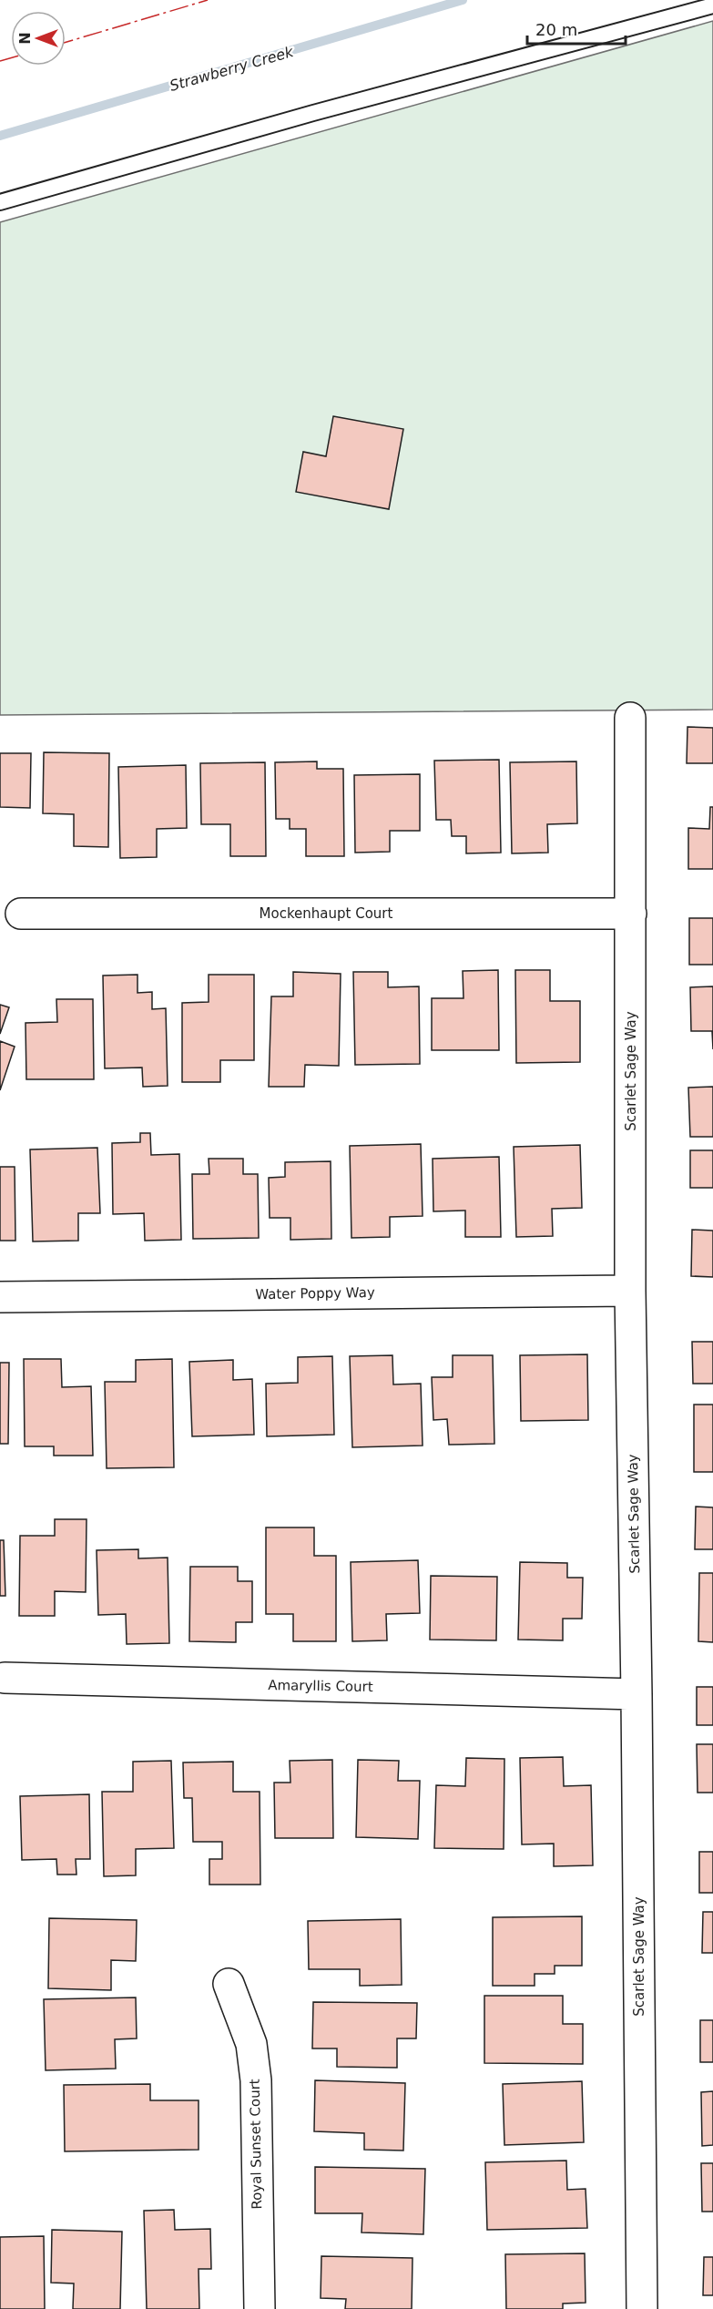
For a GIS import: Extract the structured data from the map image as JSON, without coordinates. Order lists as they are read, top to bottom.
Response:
{
  "streets": {
    "street": [
      "Mockenhaupt Court",
      "Scarlet Sage Way",
      "Water Poppy Way",
      "Amaryllis Court",
      "Royal Sunset Court"
    ]
  },
  "crossings": [
    ["Mockenhaupt Court", "Scarlet Sage Way"],
    ["Scarlet Sage Way", "Water Poppy Way"],
    ["Scarlet Sage Way", "Amaryllis Court"]
  ],
  "water": ["Strawberry Creek"],
  "scale_bar": "20 m",
  "north": "left"
}
